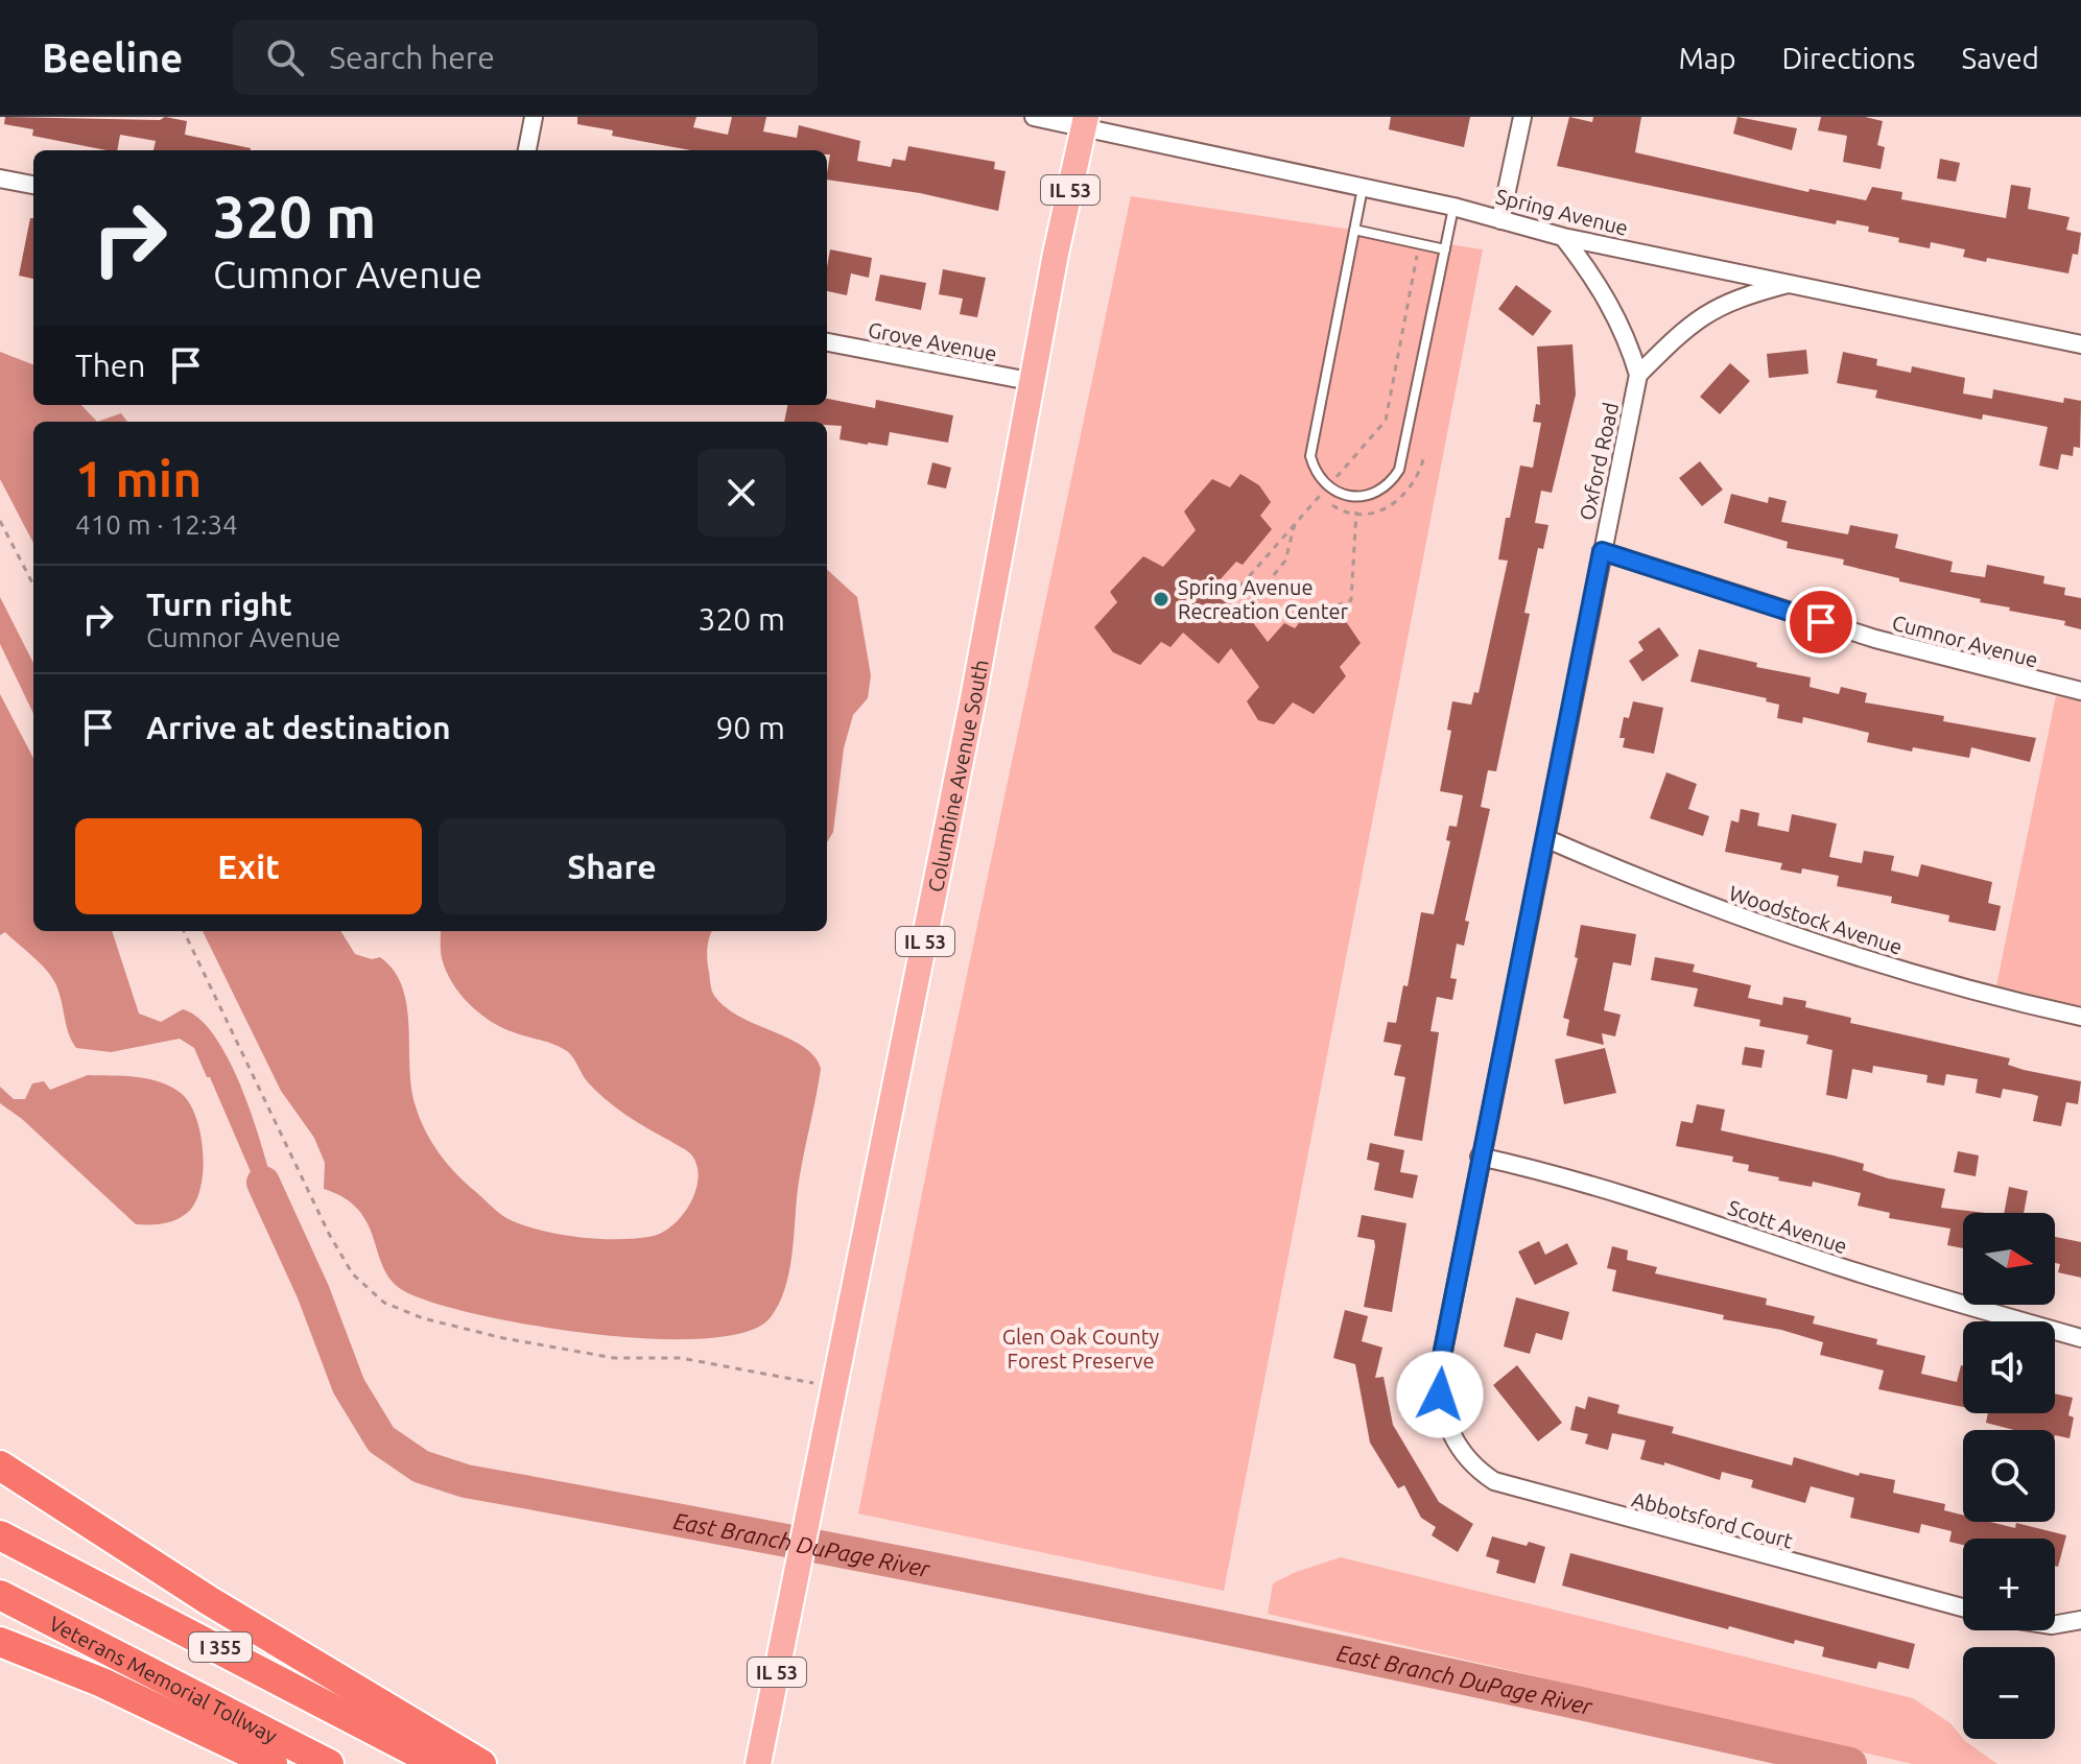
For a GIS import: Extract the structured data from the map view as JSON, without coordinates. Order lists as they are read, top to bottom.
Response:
{
  "streets": {
    "highway": ["I 355", "Veterans Memorial Tollway"],
    "main road": ["IL 53", "Columbine Avenue South"],
    "street": [
      "Spring Avenue",
      "Grove Avenue",
      "Oxford Road",
      "Cumnor Avenue",
      "Woodstock Avenue",
      "Scott Avenue",
      "Abbotsford Court"
    ]
  },
  "crossings": [
    ["Spring Avenue", "Oxford Road"],
    ["Spring Avenue", "Columbine Avenue South"],
    ["Grove Avenue", "Columbine Avenue South"],
    ["Oxford Road", "Cumnor Avenue"],
    ["Oxford Road", "Woodstock Avenue"],
    ["Oxford Road", "Scott Avenue"],
    ["Oxford Road", "Abbotsford Court"]
  ],
  "water": ["East Branch DuPage River"],
  "parks": ["Glen Oak County Forest Preserve"],
  "places": ["Spring Avenue Recreation Center"],
  "north": "right",
  "page": {
    "header": "Beeline",
    "search": "Search here",
    "nav": ["Map", "Directions", "Saved"],
    "turn": ["320 m", "Cumnor Avenue"],
    "then": "Then",
    "heading": ["1 min", "410 m · 12:34"],
    "list": [
      {
        "name": "Turn right",
        "note": "Cumnor Avenue",
        "value": "320 m"
      },
      {
        "name": "Arrive at destination",
        "value": "90 m"
      }
    ],
    "buttons": ["Exit", "Share"],
    "map_buttons": ["+", "−"]
  }
}
